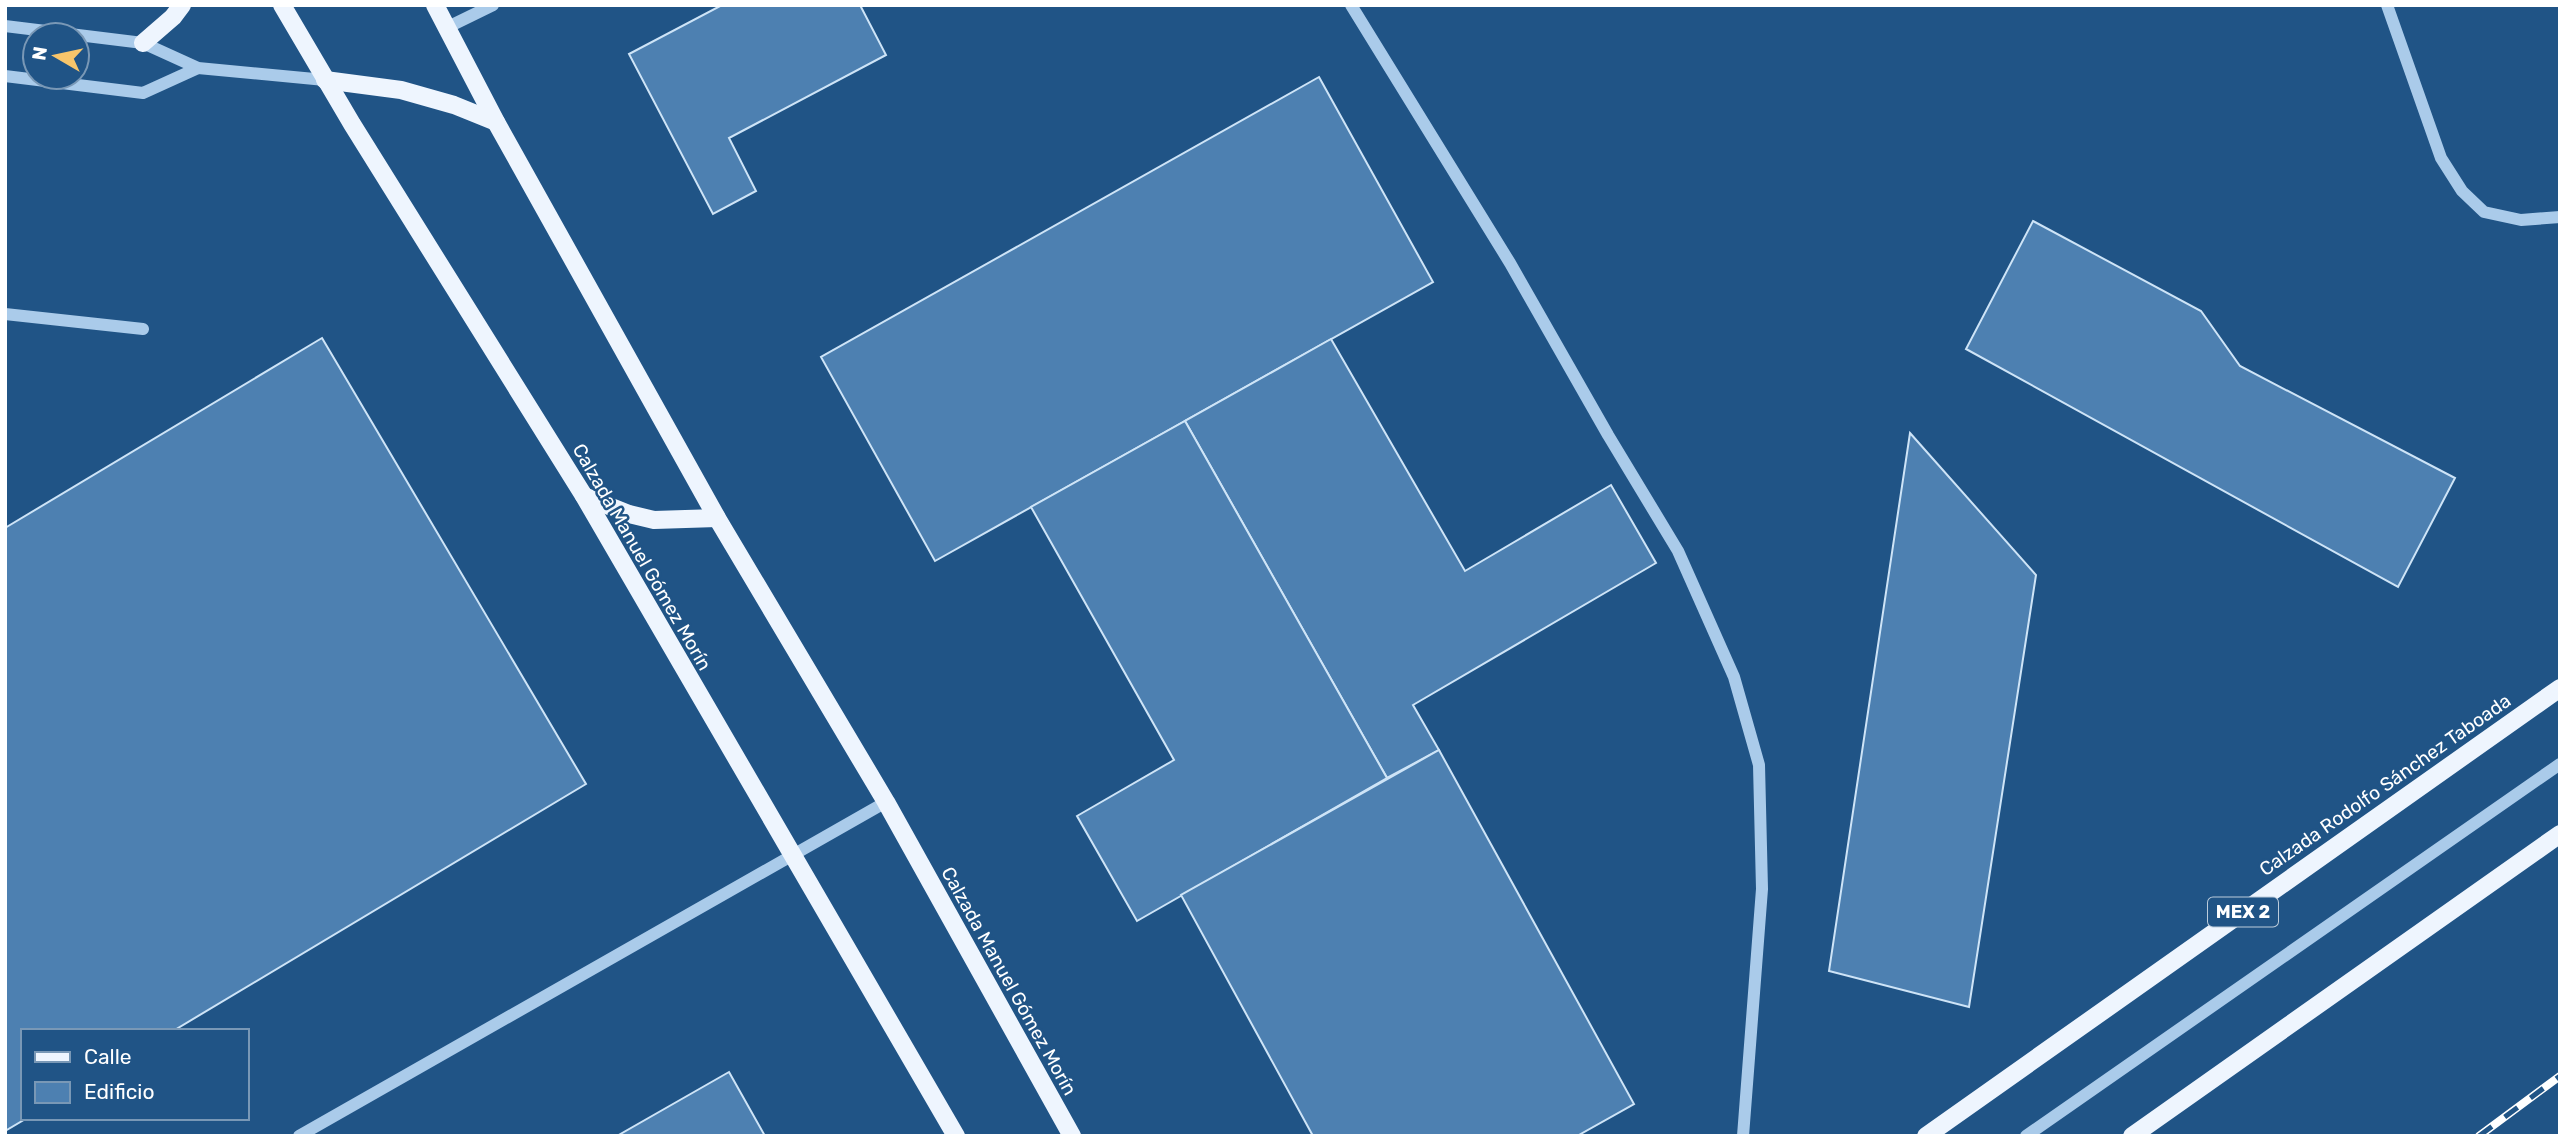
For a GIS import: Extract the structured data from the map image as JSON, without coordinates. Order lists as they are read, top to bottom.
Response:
{
  "streets": {
    "main road": ["Calzada Manuel Gómez Morín", "Calzada Rodolfo Sánchez Taboada", "MEX 2"]
  },
  "legend": ["Calle", "Edificio"],
  "north": "left"
}
